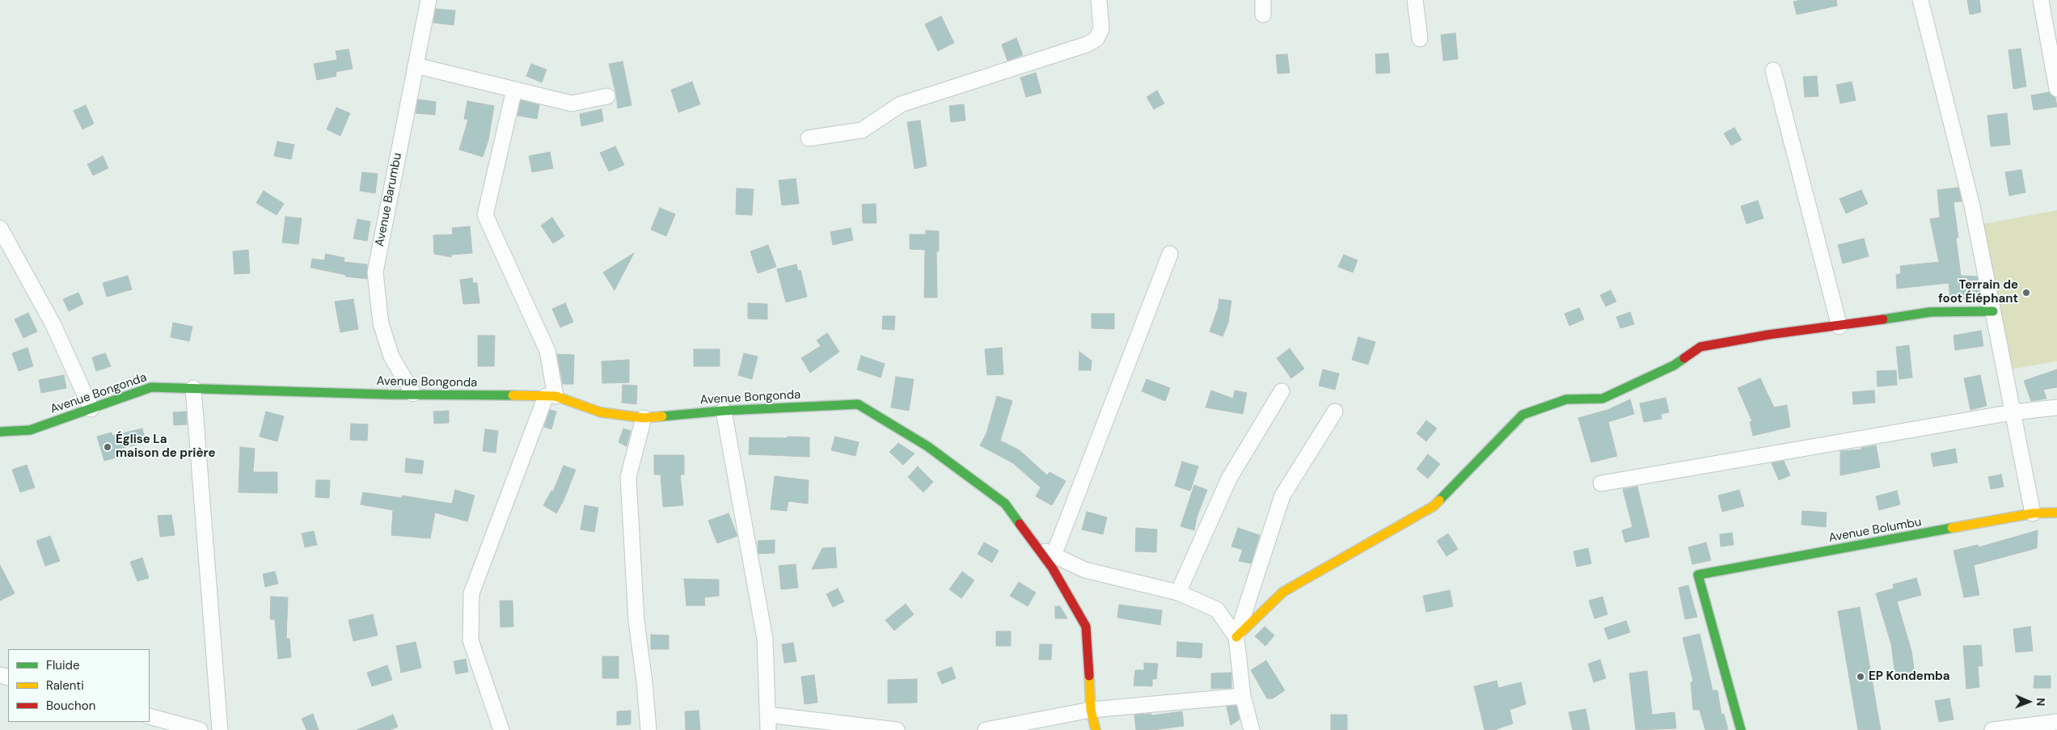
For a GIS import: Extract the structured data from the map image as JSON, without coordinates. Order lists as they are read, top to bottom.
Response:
{
  "streets": {
    "street": ["Avenue Barumbu", "Avenue Bongonda", "Avenue Bolumbu"]
  },
  "crossings": [
    ["Avenue Barumbu", "Avenue Bongonda"]
  ],
  "places": ["Terrain de foot Éléphant", "Église La maison de prière", "EP Kondemba"],
  "legend": ["Fluide", "Ralenti", "Bouchon"],
  "north": "right"
}
